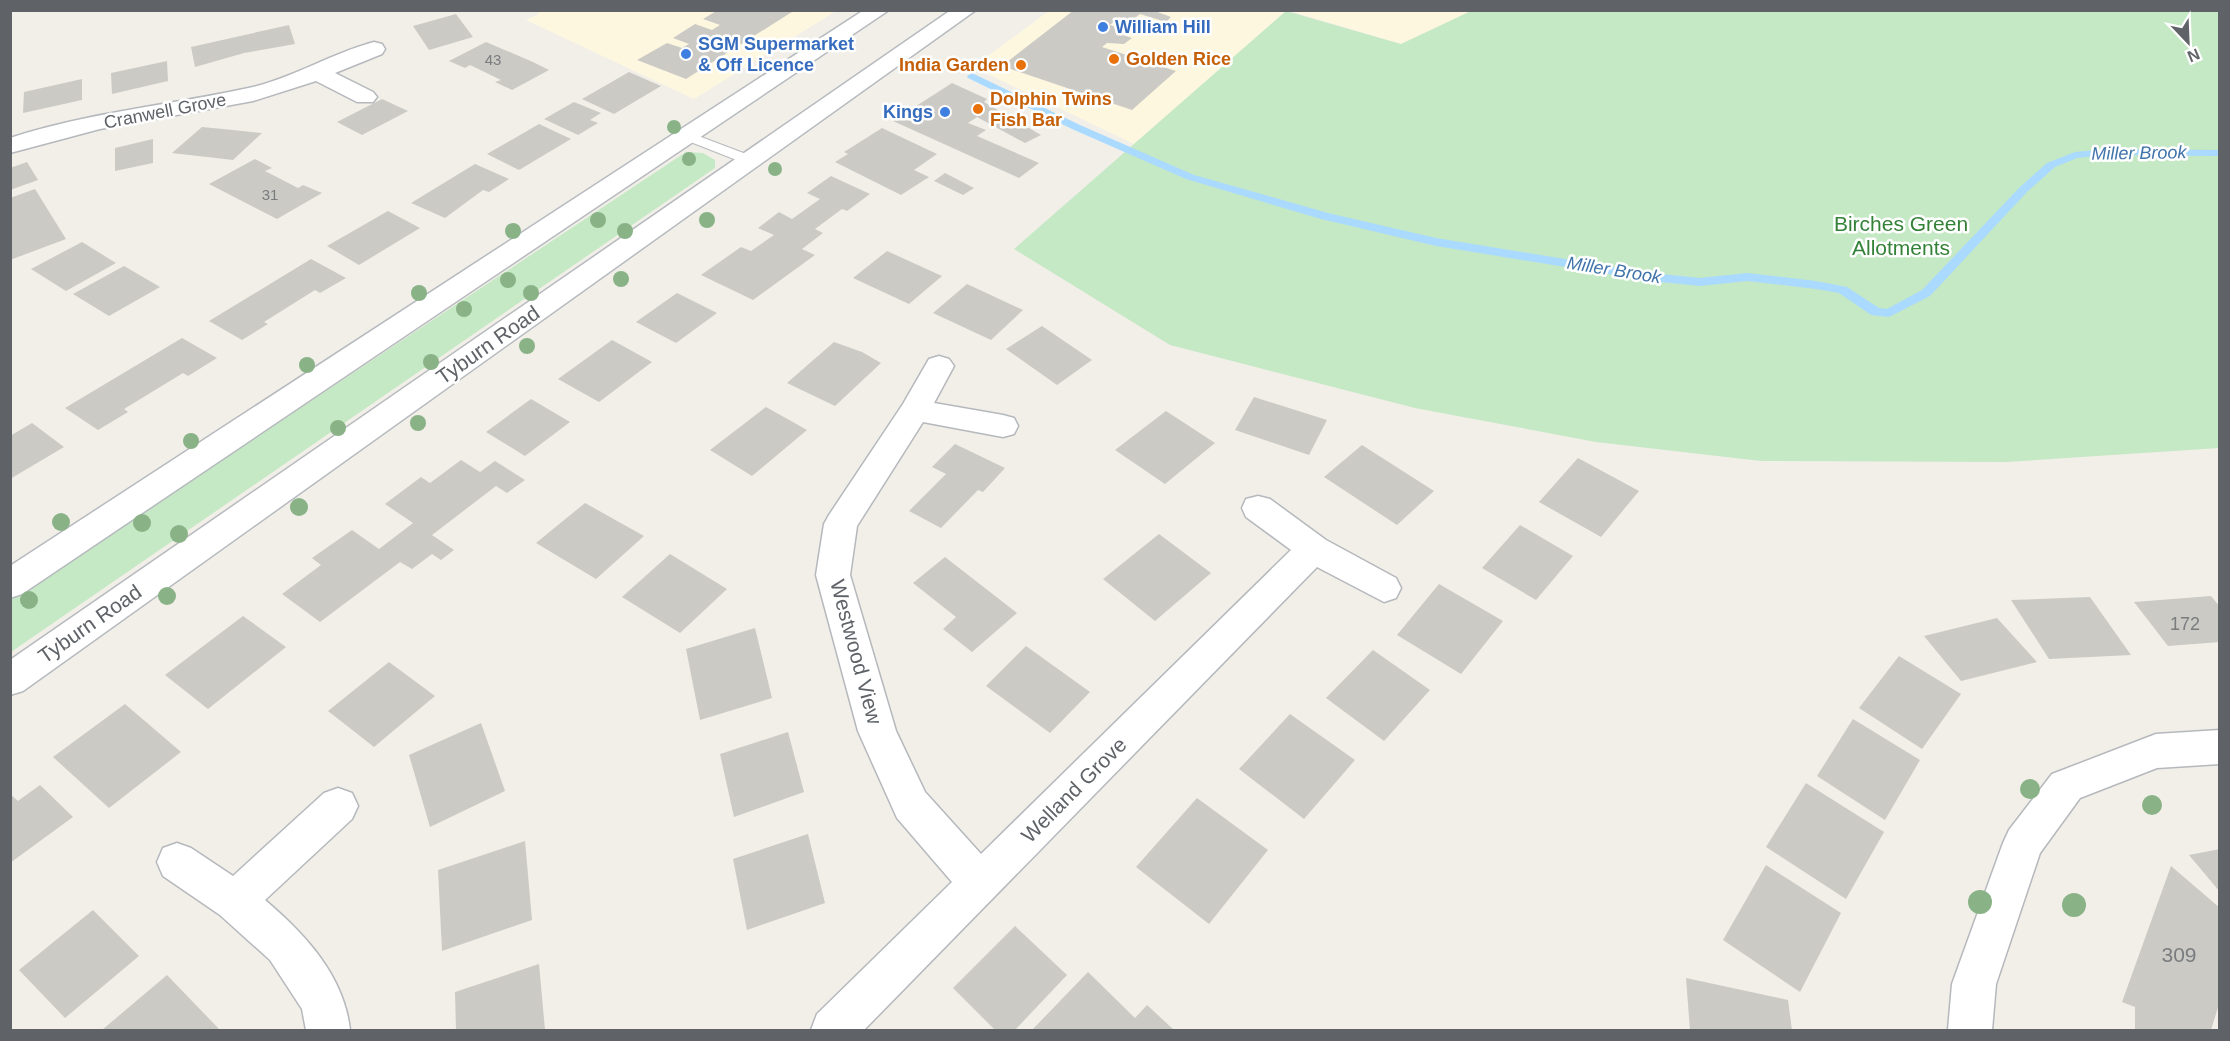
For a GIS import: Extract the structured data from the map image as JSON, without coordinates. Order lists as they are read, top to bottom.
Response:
{
  "streets": {
    "street": [
      "Cranwell Grove",
      "Tyburn Road",
      "Westwood View",
      "Welland Grove"
    ]
  },
  "crossings": [
    ["Westwood View", "Welland Grove"]
  ],
  "water": ["Miller Brook"],
  "parks": ["Birches Green Allotments"],
  "places": [
    "William Hill",
    "SGM Supermarket & Off Licence",
    "Golden Rice",
    "India Garden",
    "Dolphin Twins Fish Bar",
    "Kings"
  ],
  "house_numbers": [
    "43",
    "31",
    "172",
    "309"
  ],
  "north": "bottom right"
}
